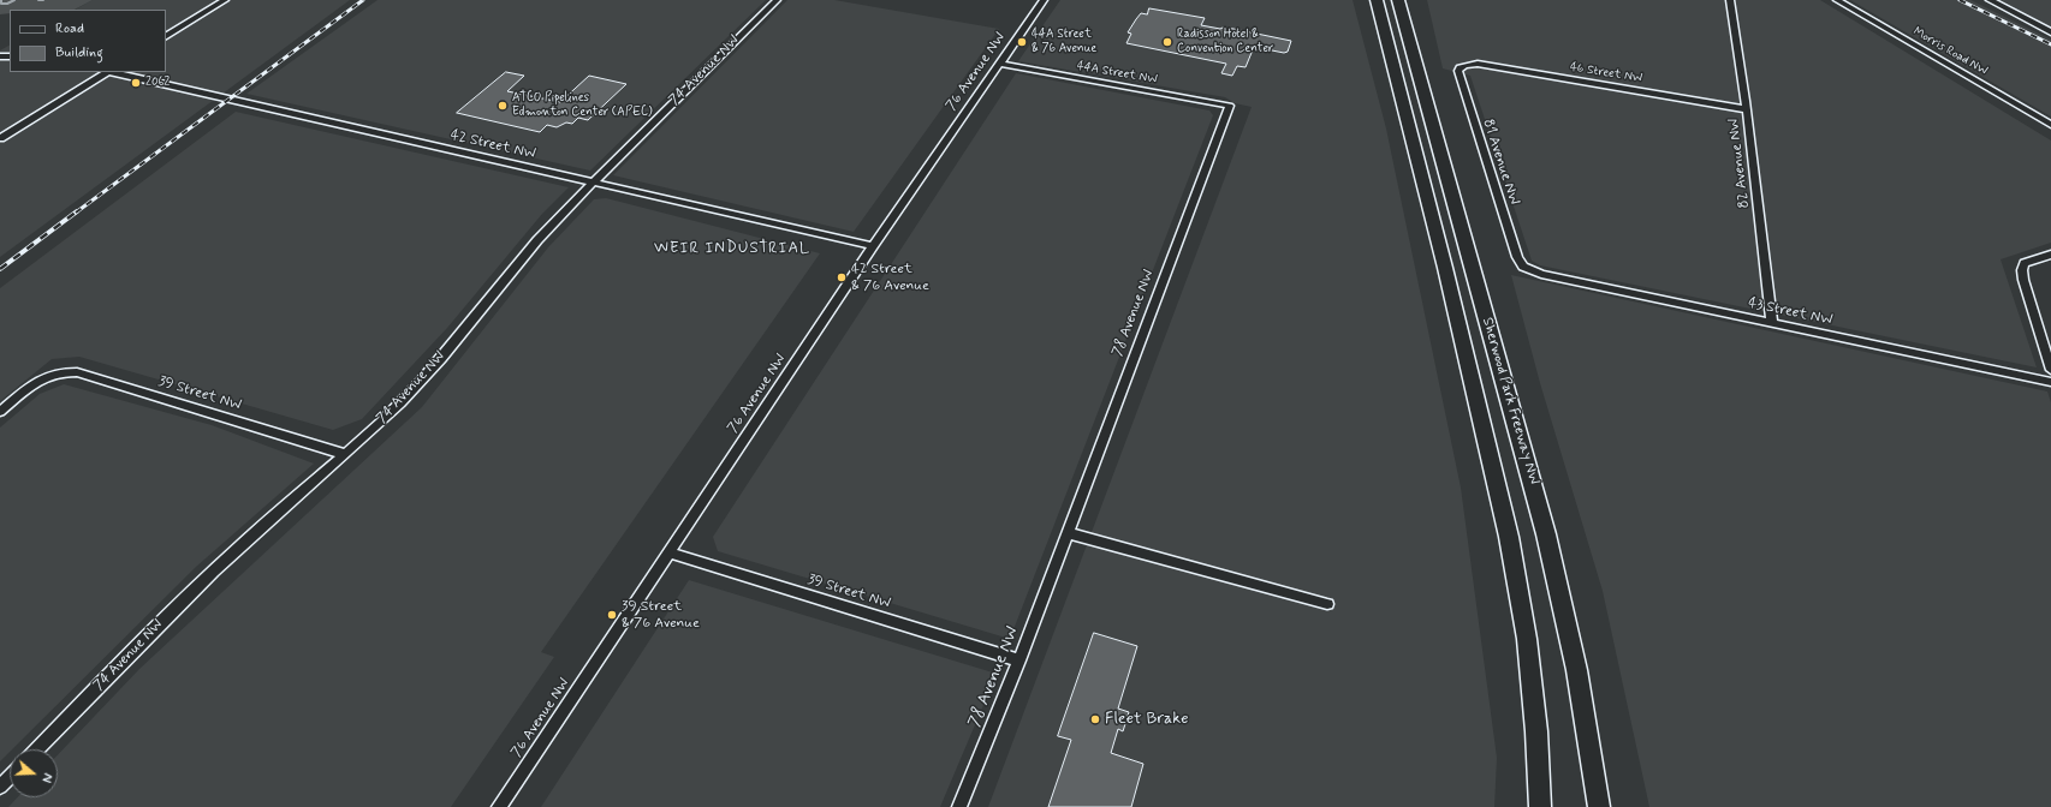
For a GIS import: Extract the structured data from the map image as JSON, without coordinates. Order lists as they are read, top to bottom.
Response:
{
  "streets": {
    "highway": ["Sherwood Park Freeway NW"],
    "street": [
      "Morris Road NW",
      "74 Avenue NW",
      "76 Avenue NW",
      "44A Street NW",
      "46 Street NW",
      "42 Street NW",
      "81 Avenue NW",
      "82 Avenue NW",
      "43 Street NW",
      "78 Avenue NW",
      "39 Street NW"
    ]
  },
  "crossings": [
    ["74 Avenue NW", "42 Street NW"],
    ["74 Avenue NW", "39 Street NW"],
    ["76 Avenue NW", "44A Street NW"],
    ["76 Avenue NW", "42 Street NW"],
    ["76 Avenue NW", "39 Street NW"],
    ["44A Street NW", "78 Avenue NW"],
    ["46 Street NW", "81 Avenue NW"],
    ["46 Street NW", "82 Avenue NW"],
    ["81 Avenue NW", "43 Street NW"],
    ["82 Avenue NW", "43 Street NW"],
    ["78 Avenue NW", "39 Street NW"]
  ],
  "districts": ["WEIR INDUSTRIAL"],
  "places": [
    "44A Street & 76 Avenue",
    "Radisson Hotel & Convention Center",
    "2062",
    "ATCO Pipelines Edmonton Center (APEC)",
    "42 Street & 76 Avenue",
    "39 Street & 76 Avenue",
    "Fleet Brake"
  ],
  "legend": ["Road", "Building"],
  "north": "right"
}
